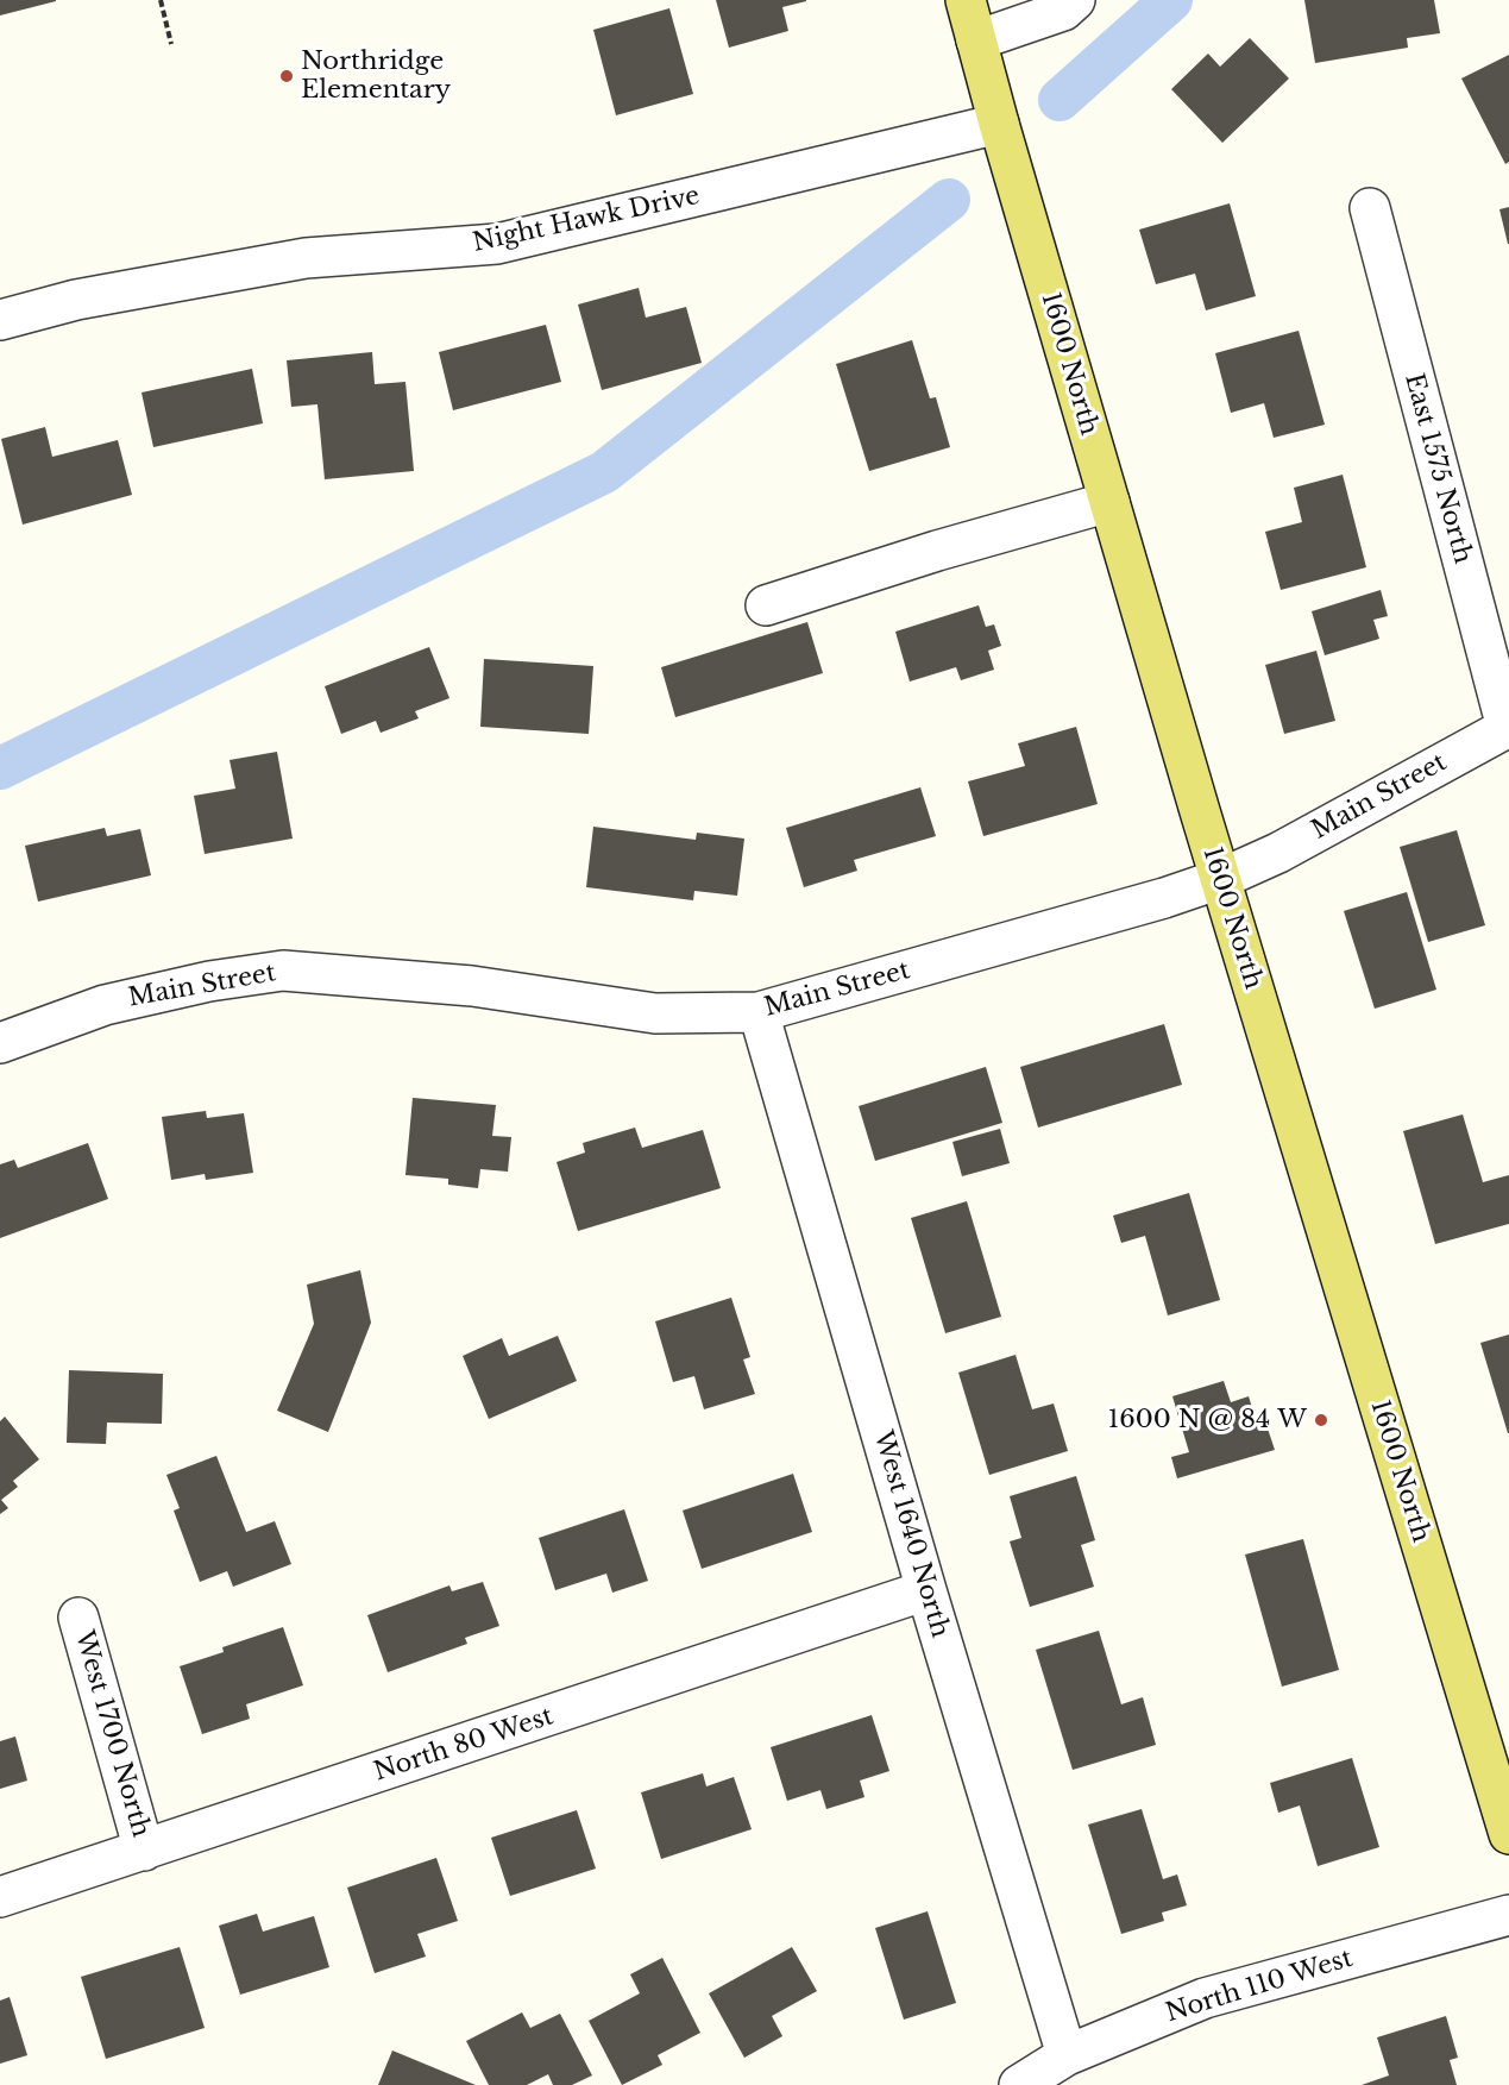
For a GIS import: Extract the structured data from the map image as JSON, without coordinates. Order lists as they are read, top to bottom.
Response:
{
  "streets": {
    "main road": ["1600 North"],
    "street": [
      "Night Hawk Drive",
      "East 1575 North",
      "Main Street",
      "West 1640 North",
      "West 1700 North",
      "North 80 West",
      "North 110 West"
    ]
  },
  "crossings": [
    ["Night Hawk Drive", "1600 North"],
    ["1600 North", "Main Street"],
    ["East 1575 North", "Main Street"],
    ["Main Street", "West 1640 North"],
    ["West 1640 North", "North 80 West"],
    ["West 1640 North", "North 110 West"],
    ["West 1700 North", "North 80 West"]
  ],
  "places": ["Northridge Elementary", "1600 N @ 84 W"]
}
